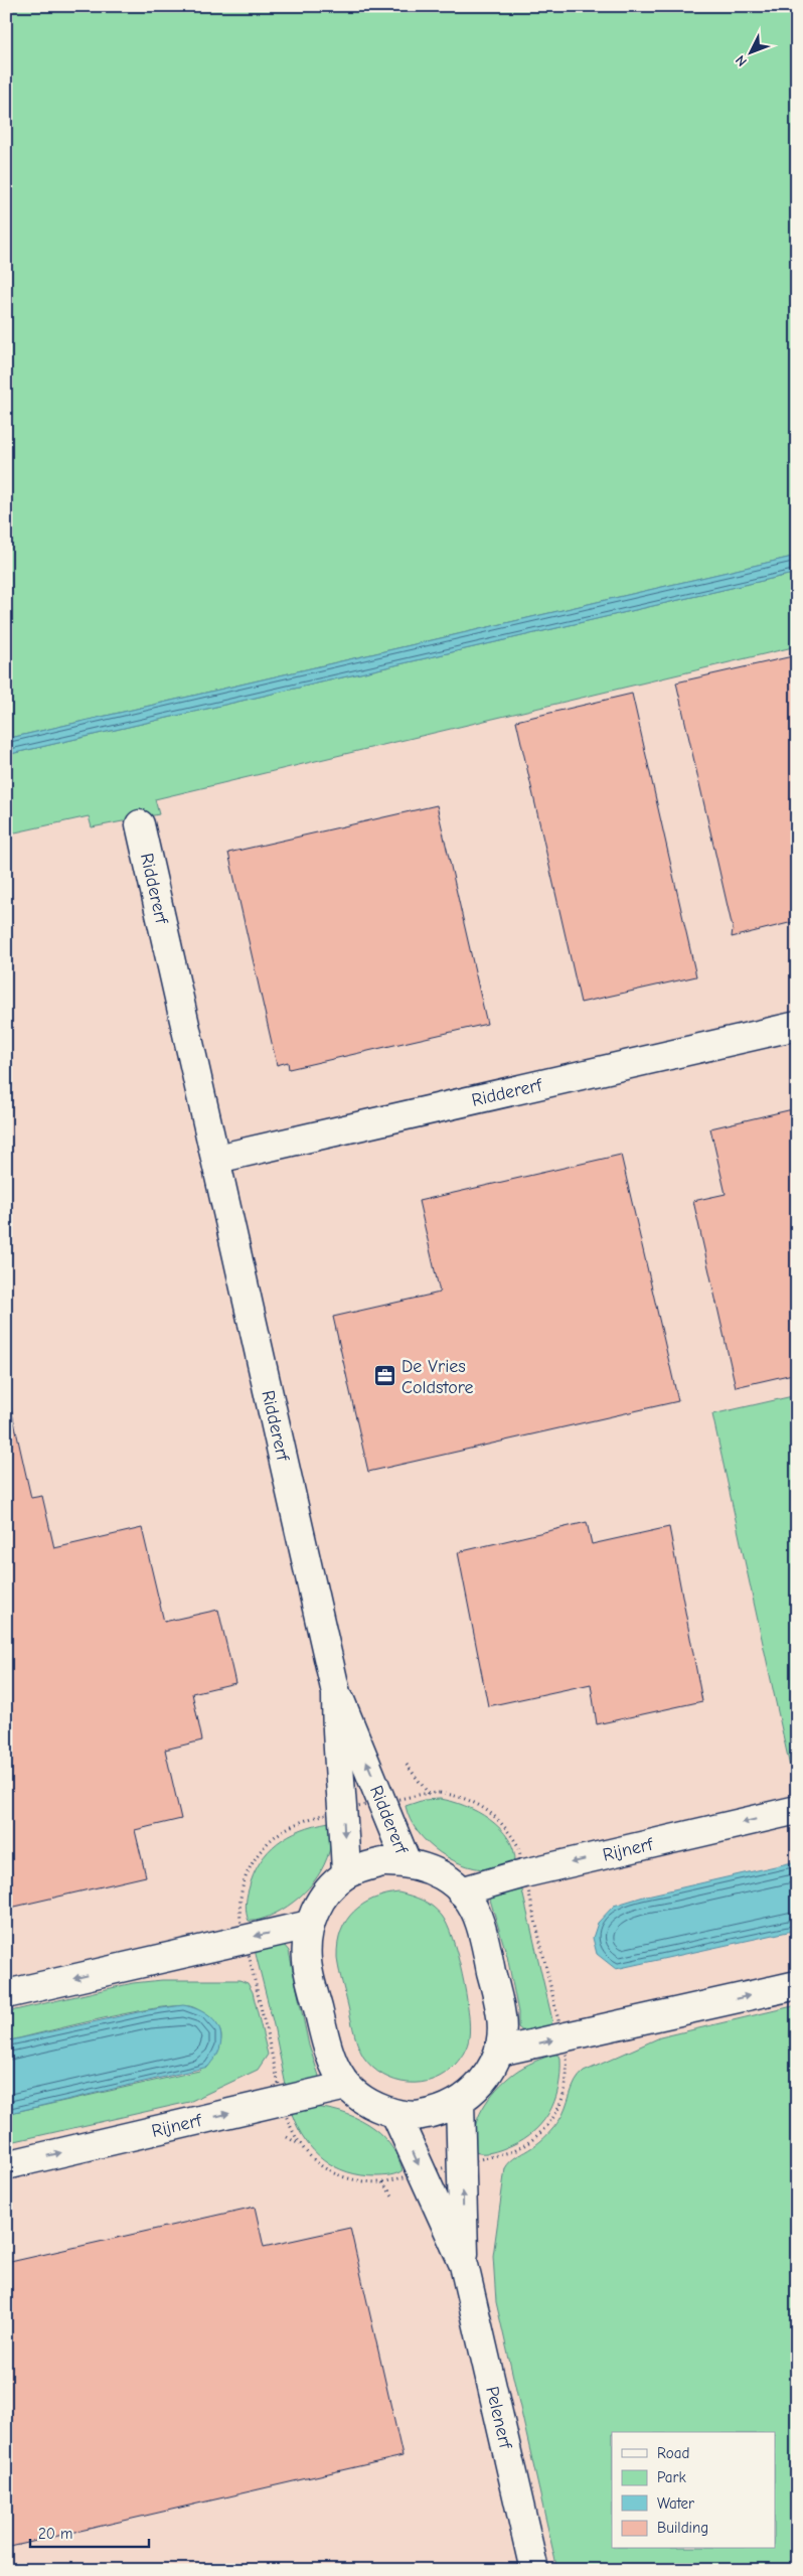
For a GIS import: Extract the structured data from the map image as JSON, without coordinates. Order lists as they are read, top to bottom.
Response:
{
  "streets": {
    "street": ["Riddererf", "Rijnerf", "Pelenerf"]
  },
  "places": {
    "office": ["De Vries Coldstore"]
  },
  "legend": [
    "Road",
    "Park",
    "Water",
    "Building"
  ],
  "scale_bar": "20 m",
  "north": "bottom left"
}
